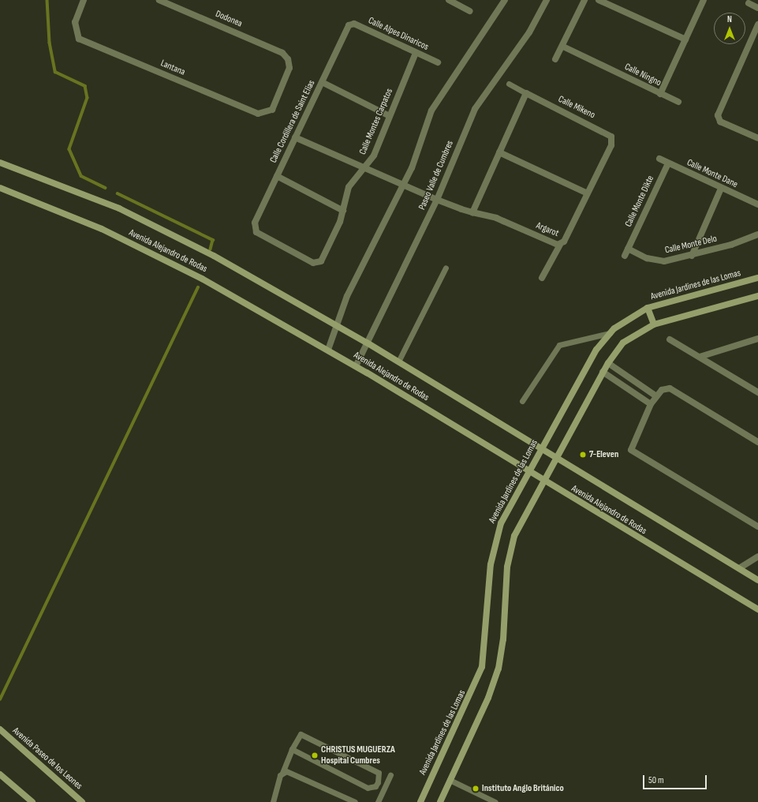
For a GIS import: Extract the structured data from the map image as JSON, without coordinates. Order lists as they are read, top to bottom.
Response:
{
  "streets": {
    "street": [
      "Dodonea",
      "Calle Alpes Dinaricos",
      "Lantana",
      "Calle Ningno",
      "Calle Mikeno",
      "Calle Cordillera de Saint Elias",
      "Calle Montes Carpatos",
      "Calle Monte Dane",
      "Paseo Valle de Cumbres",
      "Calle Monte Dikte",
      "Argarot",
      "Calle Monte Delo",
      "Avenida Alejandro de Rodas",
      "Avenida Jardines de las Lomas",
      "Avenida Paseo de los Leones"
    ]
  },
  "crossings": [
    ["Dodonea", "Lantana"],
    ["Calle Alpes Dinaricos", "Calle Cordillera de Saint Elias"],
    ["Calle Alpes Dinaricos", "Calle Montes Carpatos"],
    ["Calle Mikeno", "Argarot"],
    ["Calle Cordillera de Saint Elias", "Calle Montes Carpatos"],
    ["Calle Cordillera de Saint Elias", "Argarot"],
    ["Calle Montes Carpatos", "Argarot"],
    ["Calle Monte Dane", "Calle Monte Dikte"],
    ["Paseo Valle de Cumbres", "Argarot"],
    ["Paseo Valle de Cumbres", "Avenida Alejandro de Rodas"],
    ["Calle Monte Dikte", "Calle Monte Delo"],
    ["Avenida Alejandro de Rodas", "Avenida Jardines de las Lomas"]
  ],
  "places": ["7-Eleven", "CHRISTUS MUGUERZA Hospital Cumbres", "Instituto Anglo Británico"],
  "scale_bar": "50 m",
  "north": "top"
}
